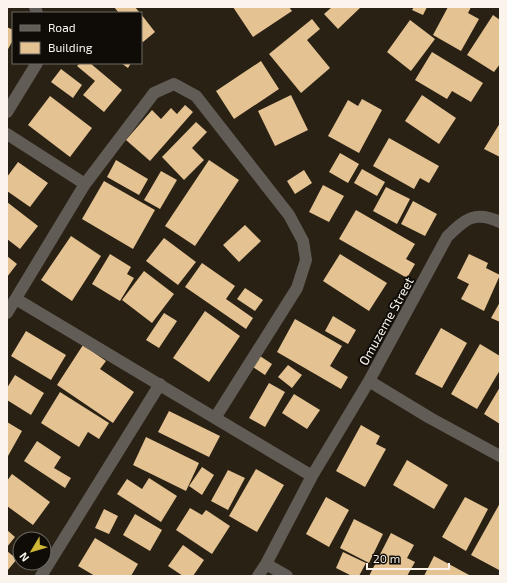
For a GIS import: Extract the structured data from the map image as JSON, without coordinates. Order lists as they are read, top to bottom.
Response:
{
  "streets": {
    "street": ["Omuzeme Street"]
  },
  "legend": ["Road", "Building"],
  "scale_bar": "20 m",
  "north": "bottom left"
}
